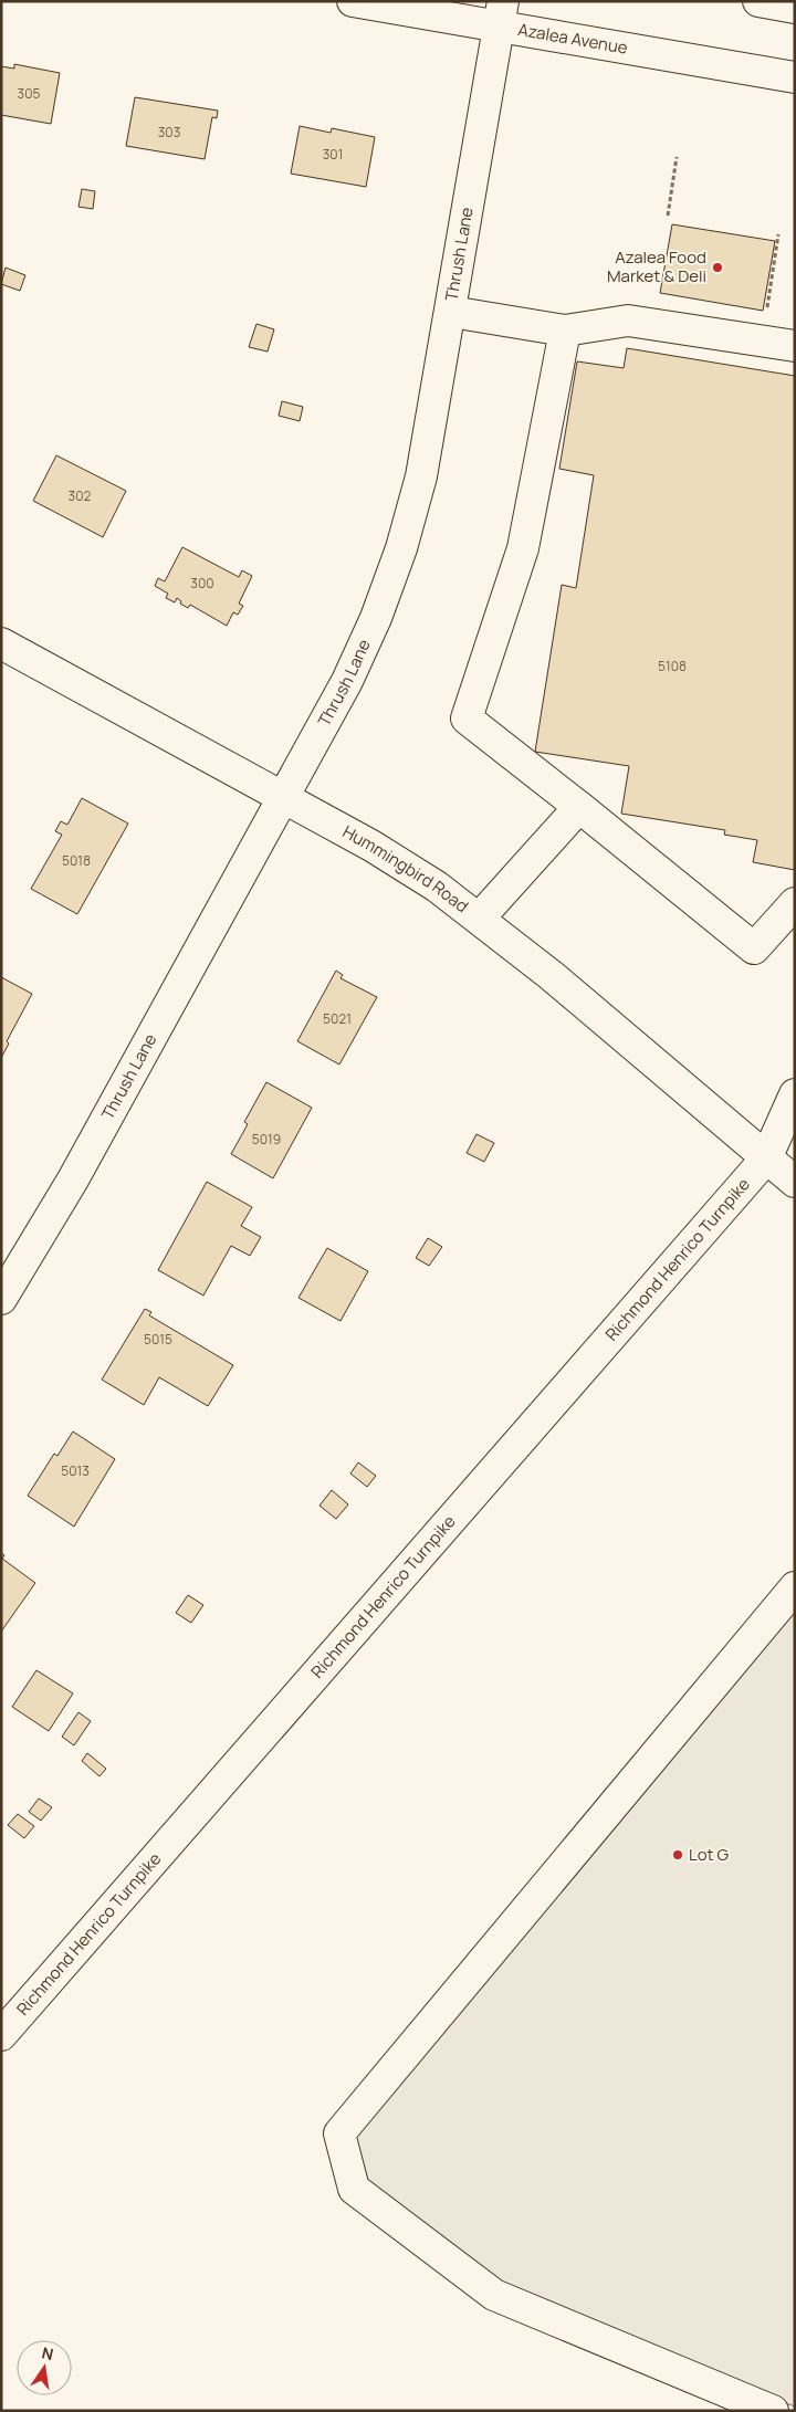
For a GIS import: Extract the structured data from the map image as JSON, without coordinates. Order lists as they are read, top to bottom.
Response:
{
  "streets": {
    "street": [
      "Azalea Avenue",
      "Thrush Lane",
      "Hummingbird Road",
      "Richmond Henrico Turnpike"
    ]
  },
  "crossings": [
    ["Azalea Avenue", "Thrush Lane"],
    ["Thrush Lane", "Hummingbird Road"],
    ["Hummingbird Road", "Richmond Henrico Turnpike"]
  ],
  "places": ["Azalea Food Market & Deli", "Lot G"],
  "house_numbers": [
    "305",
    "303",
    "301",
    "302",
    "300",
    "5108",
    "5018",
    "5021",
    "5019",
    "5015",
    "5013"
  ],
  "north": "top"
}
